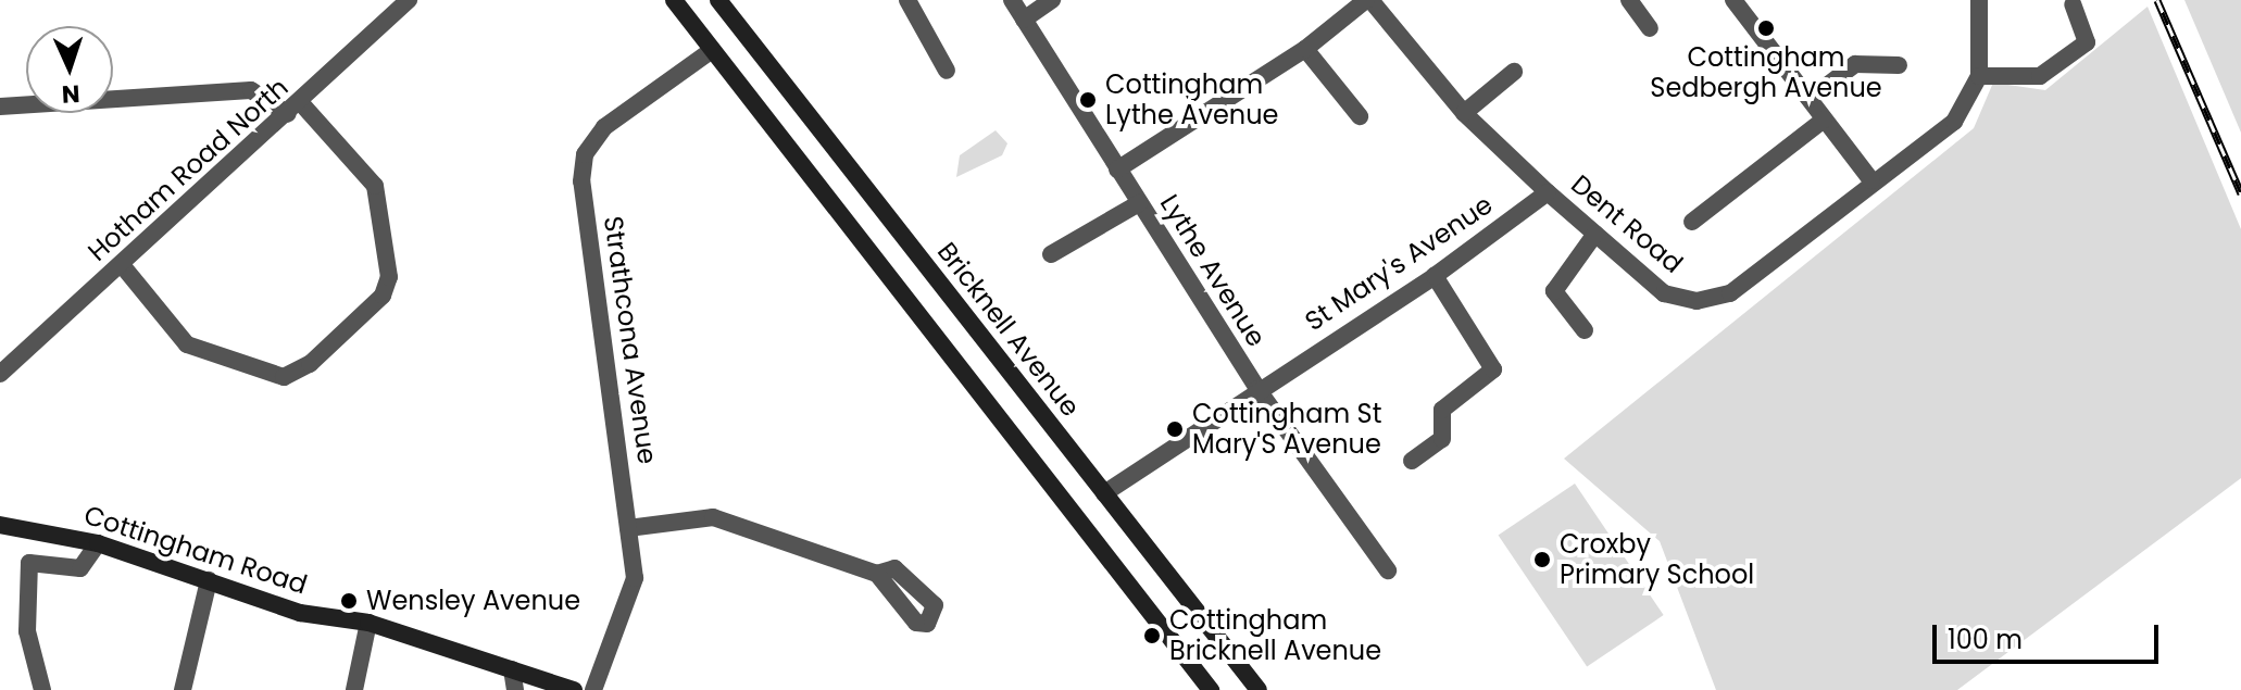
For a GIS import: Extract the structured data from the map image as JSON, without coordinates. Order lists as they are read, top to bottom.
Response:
{
  "streets": {
    "street": [
      "Hotham Road North",
      "Dent Road",
      "St Mary's Avenue",
      "Lythe Avenue",
      "Bricknell Avenue",
      "Strathcona Avenue",
      "Cottingham Road"
    ]
  },
  "crossings": [
    ["Dent Road", "St Mary's Avenue"],
    ["Dent Road", "Lythe Avenue"],
    ["St Mary's Avenue", "Lythe Avenue"],
    ["St Mary's Avenue", "Bricknell Avenue"]
  ],
  "places": [
    "Cottingham Sedbergh Avenue",
    "Cottingham Lythe Avenue",
    "Cottingham St Mary'S Avenue",
    "Croxby Primary School",
    "Wensley Avenue",
    "Cottingham Bricknell Avenue"
  ],
  "scale_bar": "100 m",
  "north": "bottom"
}
